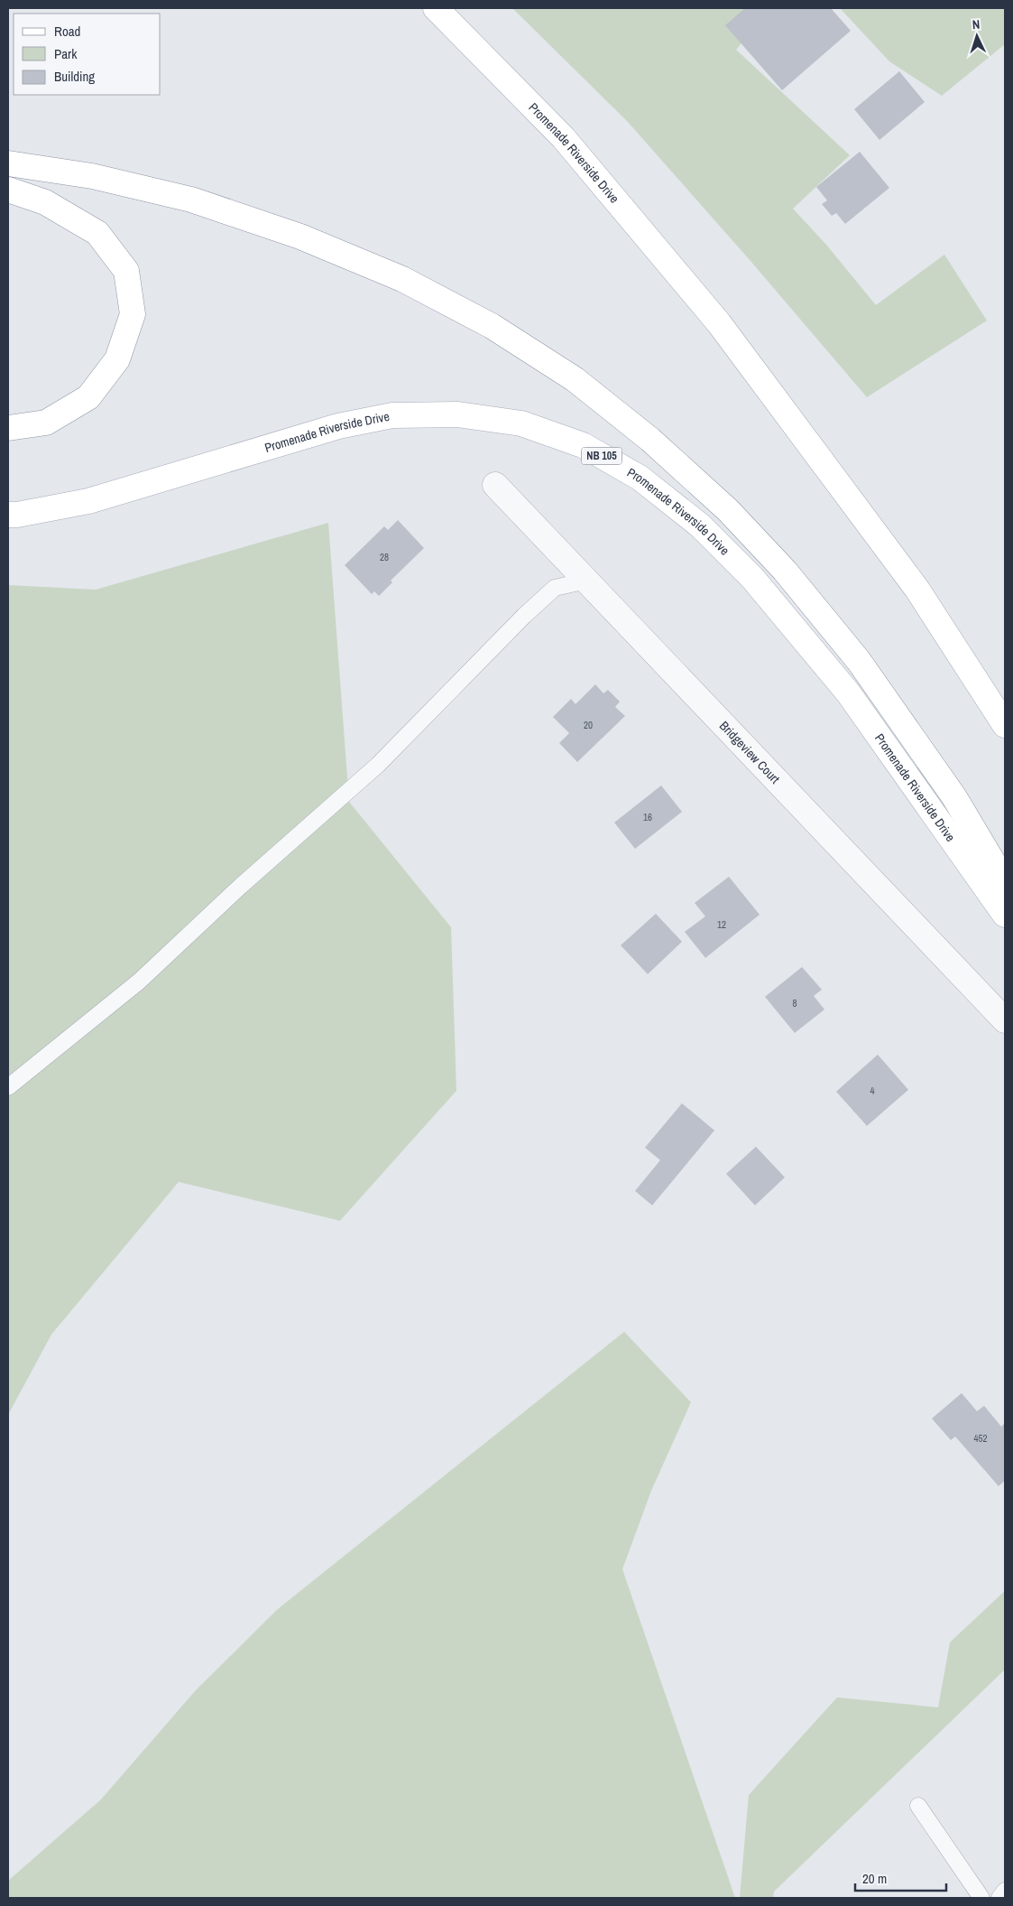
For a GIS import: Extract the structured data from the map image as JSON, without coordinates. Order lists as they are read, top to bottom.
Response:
{
  "streets": {
    "main road": ["Promenade Riverside Drive", "NB 105"],
    "street": ["Bridgeview Court"]
  },
  "house_numbers": [
    "28",
    "20",
    "16",
    "12",
    "8",
    "4",
    "452"
  ],
  "legend": ["Road", "Park", "Building"],
  "scale_bar": "20 m",
  "north": "top"
}
